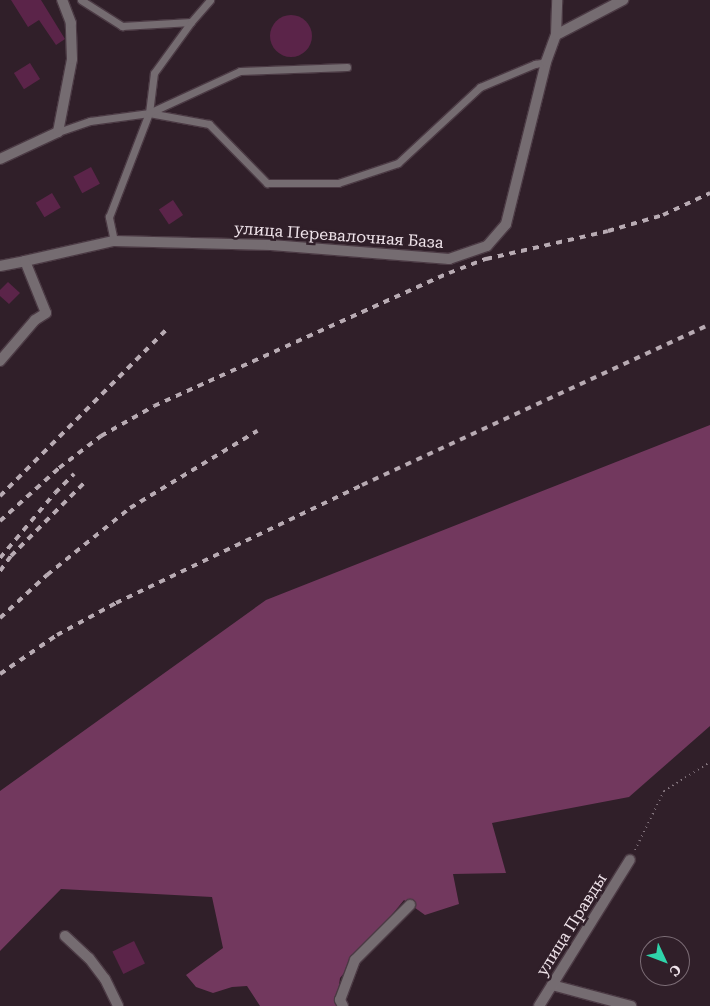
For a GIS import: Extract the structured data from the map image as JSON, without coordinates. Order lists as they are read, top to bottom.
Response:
{
  "streets": {
    "street": ["улица Перевалочная База", "улица Правды"]
  },
  "north": "bottom right"
}
